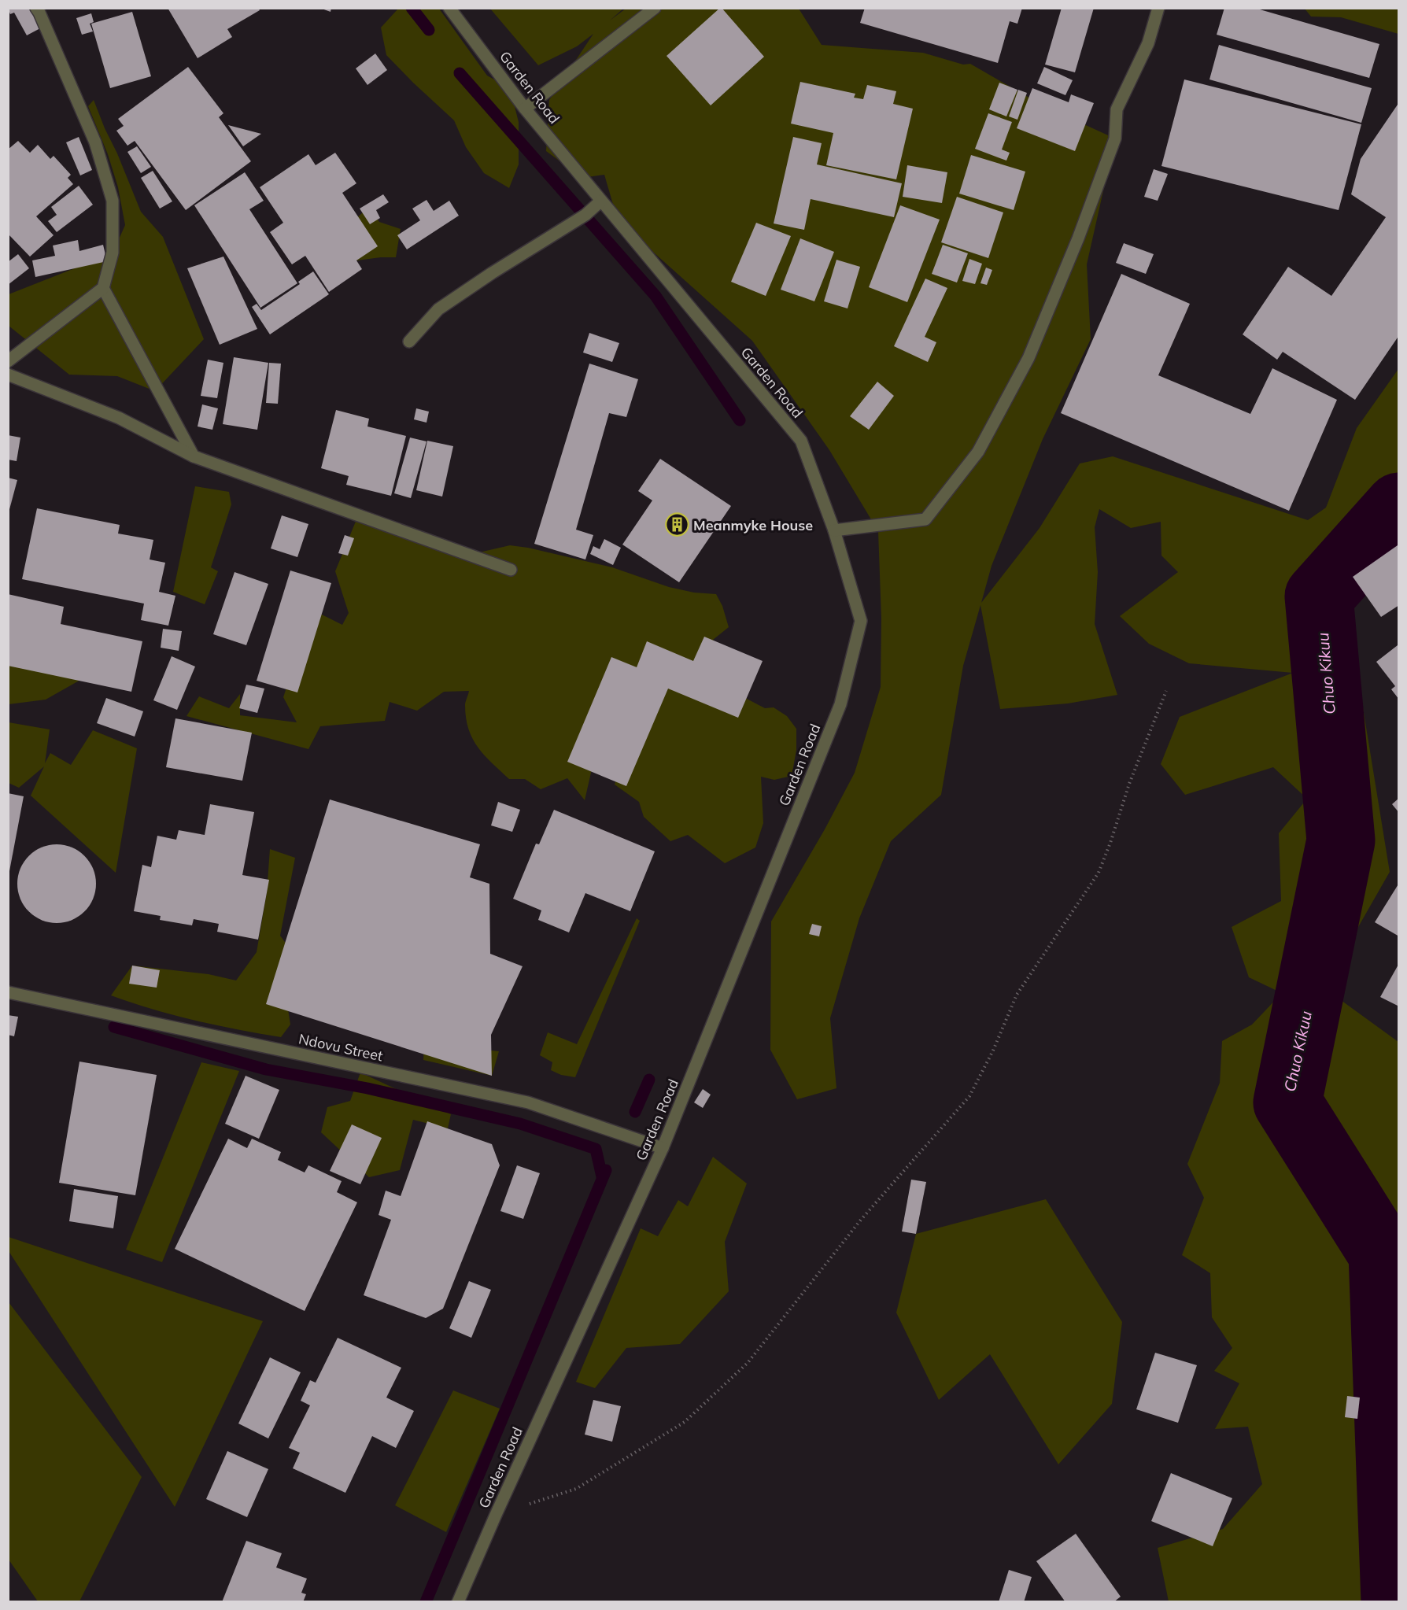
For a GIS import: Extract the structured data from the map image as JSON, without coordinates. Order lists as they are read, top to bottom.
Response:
{
  "streets": {
    "street": ["Garden Road", "Ndovu Street"]
  },
  "crossings": [
    ["Garden Road", "Ndovu Street"]
  ],
  "water": ["Chuo Kikuu"],
  "places": {
    "building": ["Meanmyke House"]
  }
}
